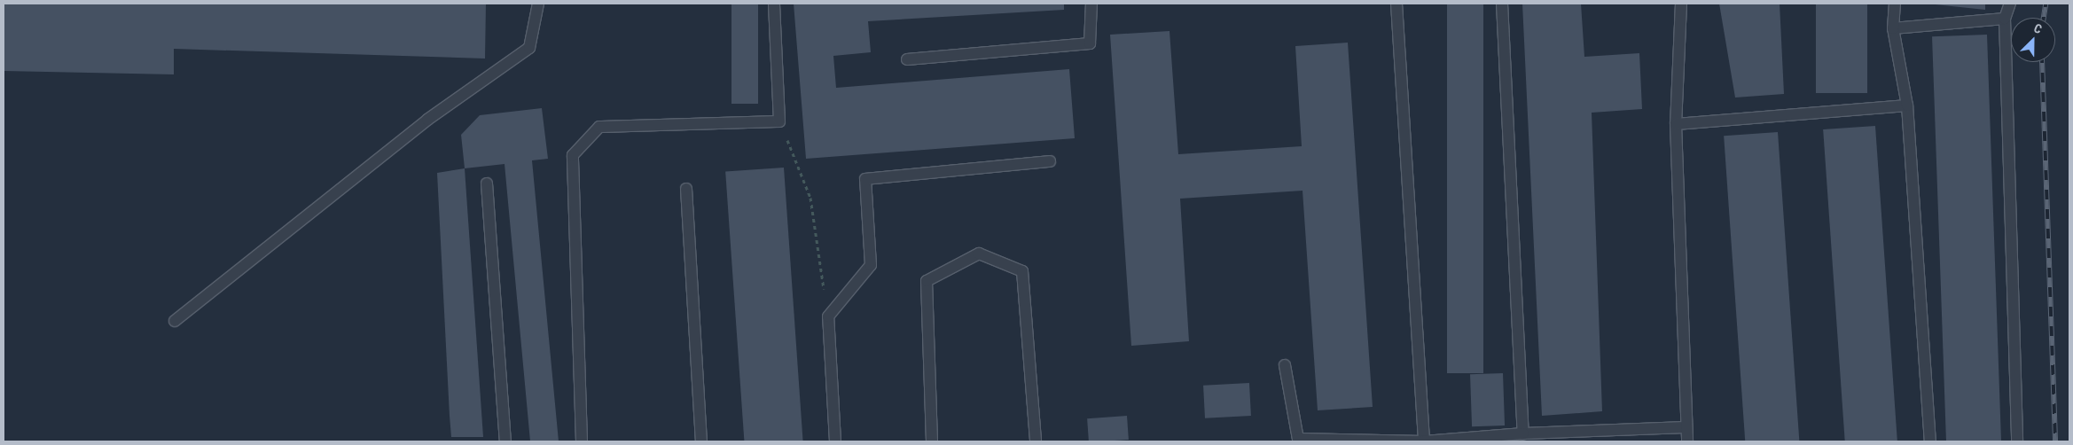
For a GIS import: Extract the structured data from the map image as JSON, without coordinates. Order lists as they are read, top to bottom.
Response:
{
  "north": "top right"
}
